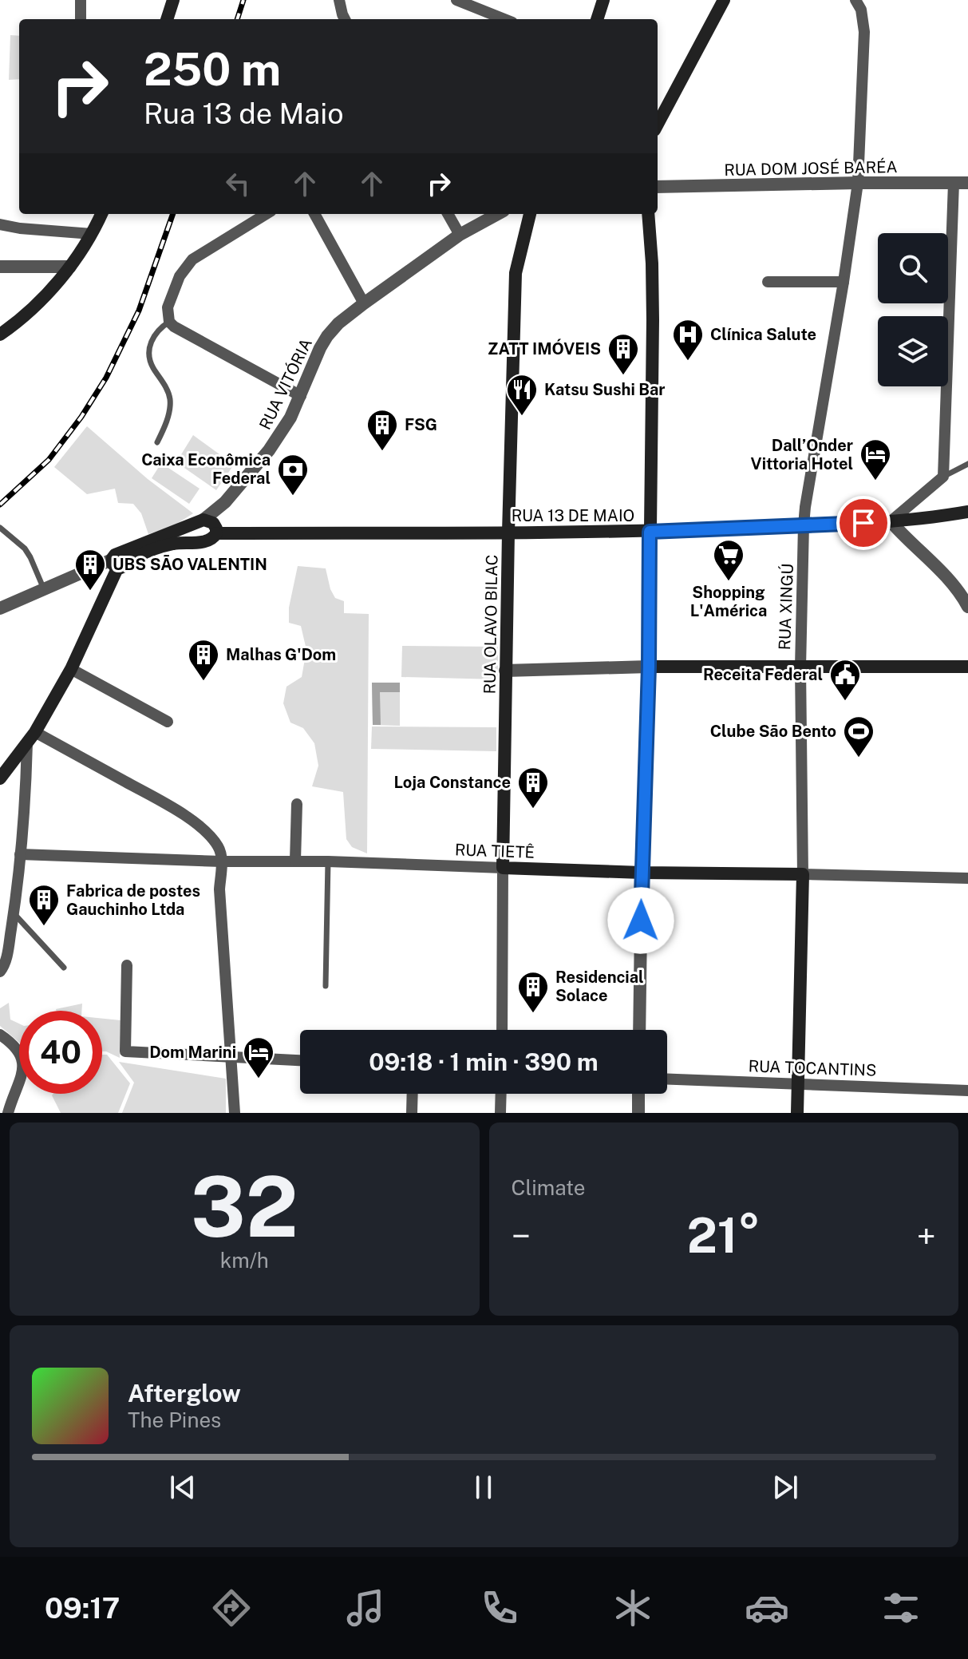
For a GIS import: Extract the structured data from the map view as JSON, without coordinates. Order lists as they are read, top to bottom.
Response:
{
  "streets": {
    "main road": [
      "RUA 13 DE MAIO",
      "RUA XINGÚ",
      "RUA OLAVO BILAC",
      "RUA TIETÊ"
    ],
    "street": ["RUA DOM JOSÉ BARÉA", "RUA VITÓRIA", "RUA TOCANTINS"]
  },
  "crossings": [
    ["RUA DOM JOSÉ BARÉA", "RUA XINGÚ"],
    ["RUA VITÓRIA", "RUA 13 DE MAIO"],
    ["RUA 13 DE MAIO", "RUA XINGÚ"],
    ["RUA 13 DE MAIO", "RUA OLAVO BILAC"],
    ["RUA XINGÚ", "RUA TIETÊ"],
    ["RUA XINGÚ", "RUA TOCANTINS"],
    ["RUA OLAVO BILAC", "RUA TIETÊ"]
  ],
  "places": {
    "hospital": ["Clínica Salute"],
    "building": [
      "ZATT IMÓVEIS",
      "FSG",
      "UBS SÃO VALENTIN",
      "Malhas G'Dom",
      "Loja Constance",
      "Fabrica de postes Gauchinho Ltda",
      "Residencial Solace"
    ],
    "restaurant": ["Katsu Sushi Bar"],
    "hotel": ["Dall’Onder Vittoria Hotel", "Dom Marini"],
    "bank": ["Caixa Econômica Federal"],
    "supermarket": ["Shopping L'América"],
    "public building": ["Receita Federal"],
    "sports": ["Clube São Bento"]
  },
  "page": {
    "turn": ["250 m", "Rua 13 de Maio"],
    "limit": "40",
    "trip": "09:18 · 1 min · 390 m",
    "tile": [
      ["32", "km/h"],
      "Climate"
    ],
    "heat": ["−", "21°", "+"],
    "song": ["Afterglow", "The Pines"],
    "tabs": "09:17"
  }
}
